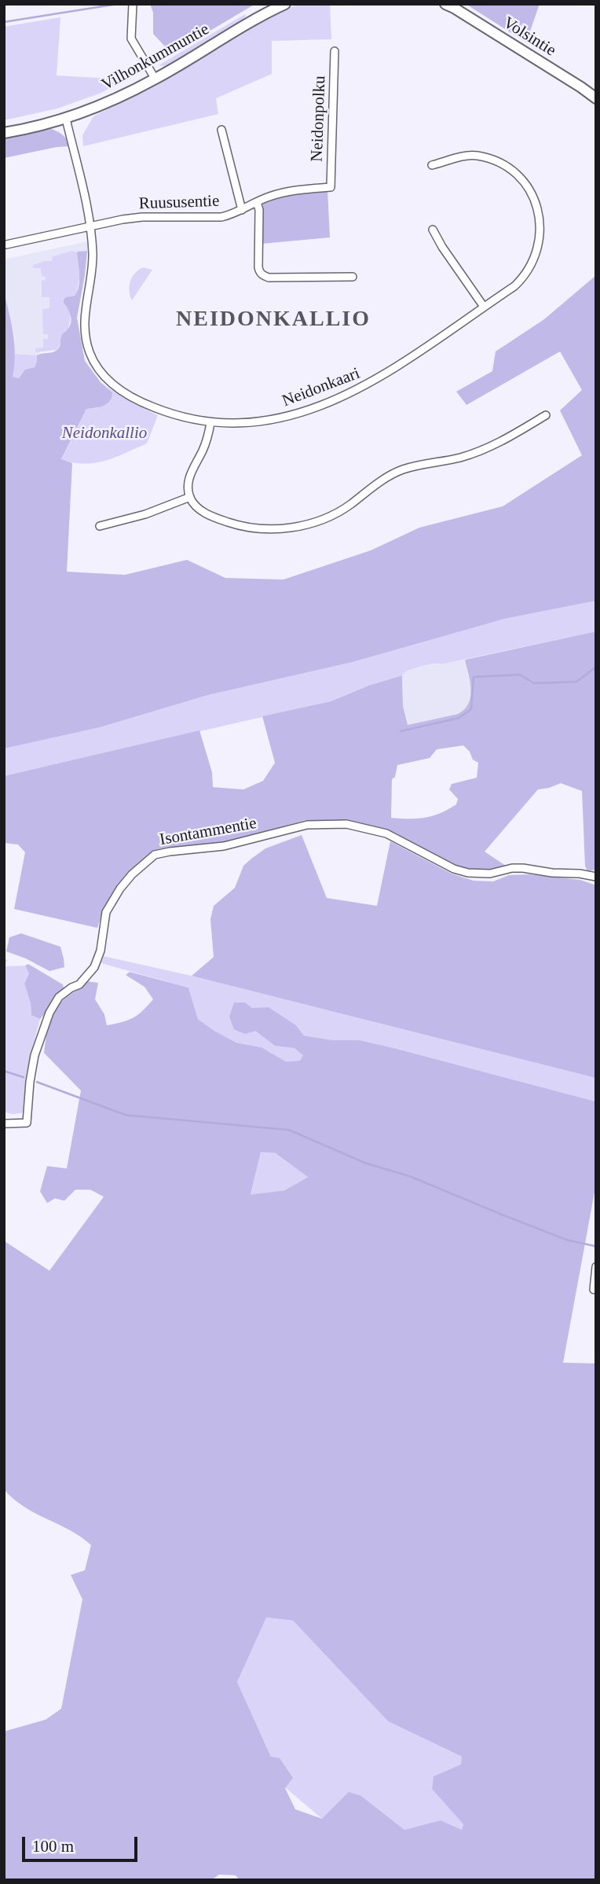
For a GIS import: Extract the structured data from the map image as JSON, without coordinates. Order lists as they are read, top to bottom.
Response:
{
  "streets": {
    "street": [
      "Volsintie",
      "Vilhonkummuntie",
      "Neidonpolku",
      "Ruususentie",
      "Neidonkaari",
      "Isontammentie"
    ]
  },
  "crossings": [
    ["Vilhonkummuntie", "Neidonkaari"],
    ["Neidonpolku", "Ruususentie"],
    ["Ruususentie", "Neidonkaari"]
  ],
  "districts": ["NEIDONKALLIO"],
  "parks": ["Neidonkallio"],
  "scale_bar": "100 m"
}
